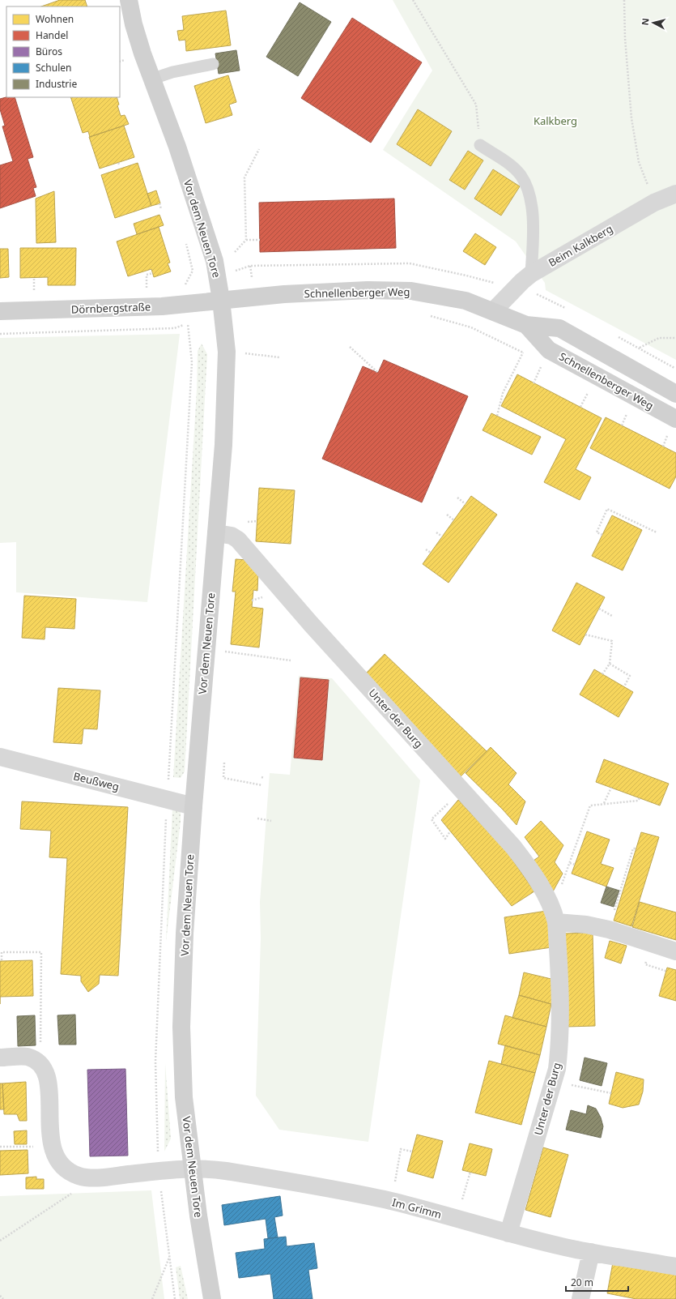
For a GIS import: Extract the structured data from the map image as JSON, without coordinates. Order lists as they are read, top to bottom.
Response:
{
  "streets": {
    "main road": ["Vor dem Neuen Tore", "Schnellenberger Weg", "Dörnbergstraße"],
    "street": [
      "Beim Kalkberg",
      "Unter der Burg",
      "Beußweg",
      "Im Grimm"
    ]
  },
  "crossings": [
    ["Vor dem Neuen Tore", "Schnellenberger Weg"],
    ["Vor dem Neuen Tore", "Dörnbergstraße"],
    ["Vor dem Neuen Tore", "Unter der Burg"],
    ["Vor dem Neuen Tore", "Beußweg"],
    ["Vor dem Neuen Tore", "Im Grimm"],
    ["Beim Kalkberg", "Schnellenberger Weg"],
    ["Schnellenberger Weg", "Dörnbergstraße"],
    ["Unter der Burg", "Im Grimm"]
  ],
  "parks": ["Kalkberg"],
  "legend": [
    "Wohnen",
    "Handel",
    "Büros",
    "Schulen",
    "Industrie"
  ],
  "scale_bar": "20 m",
  "north": "left"
}
